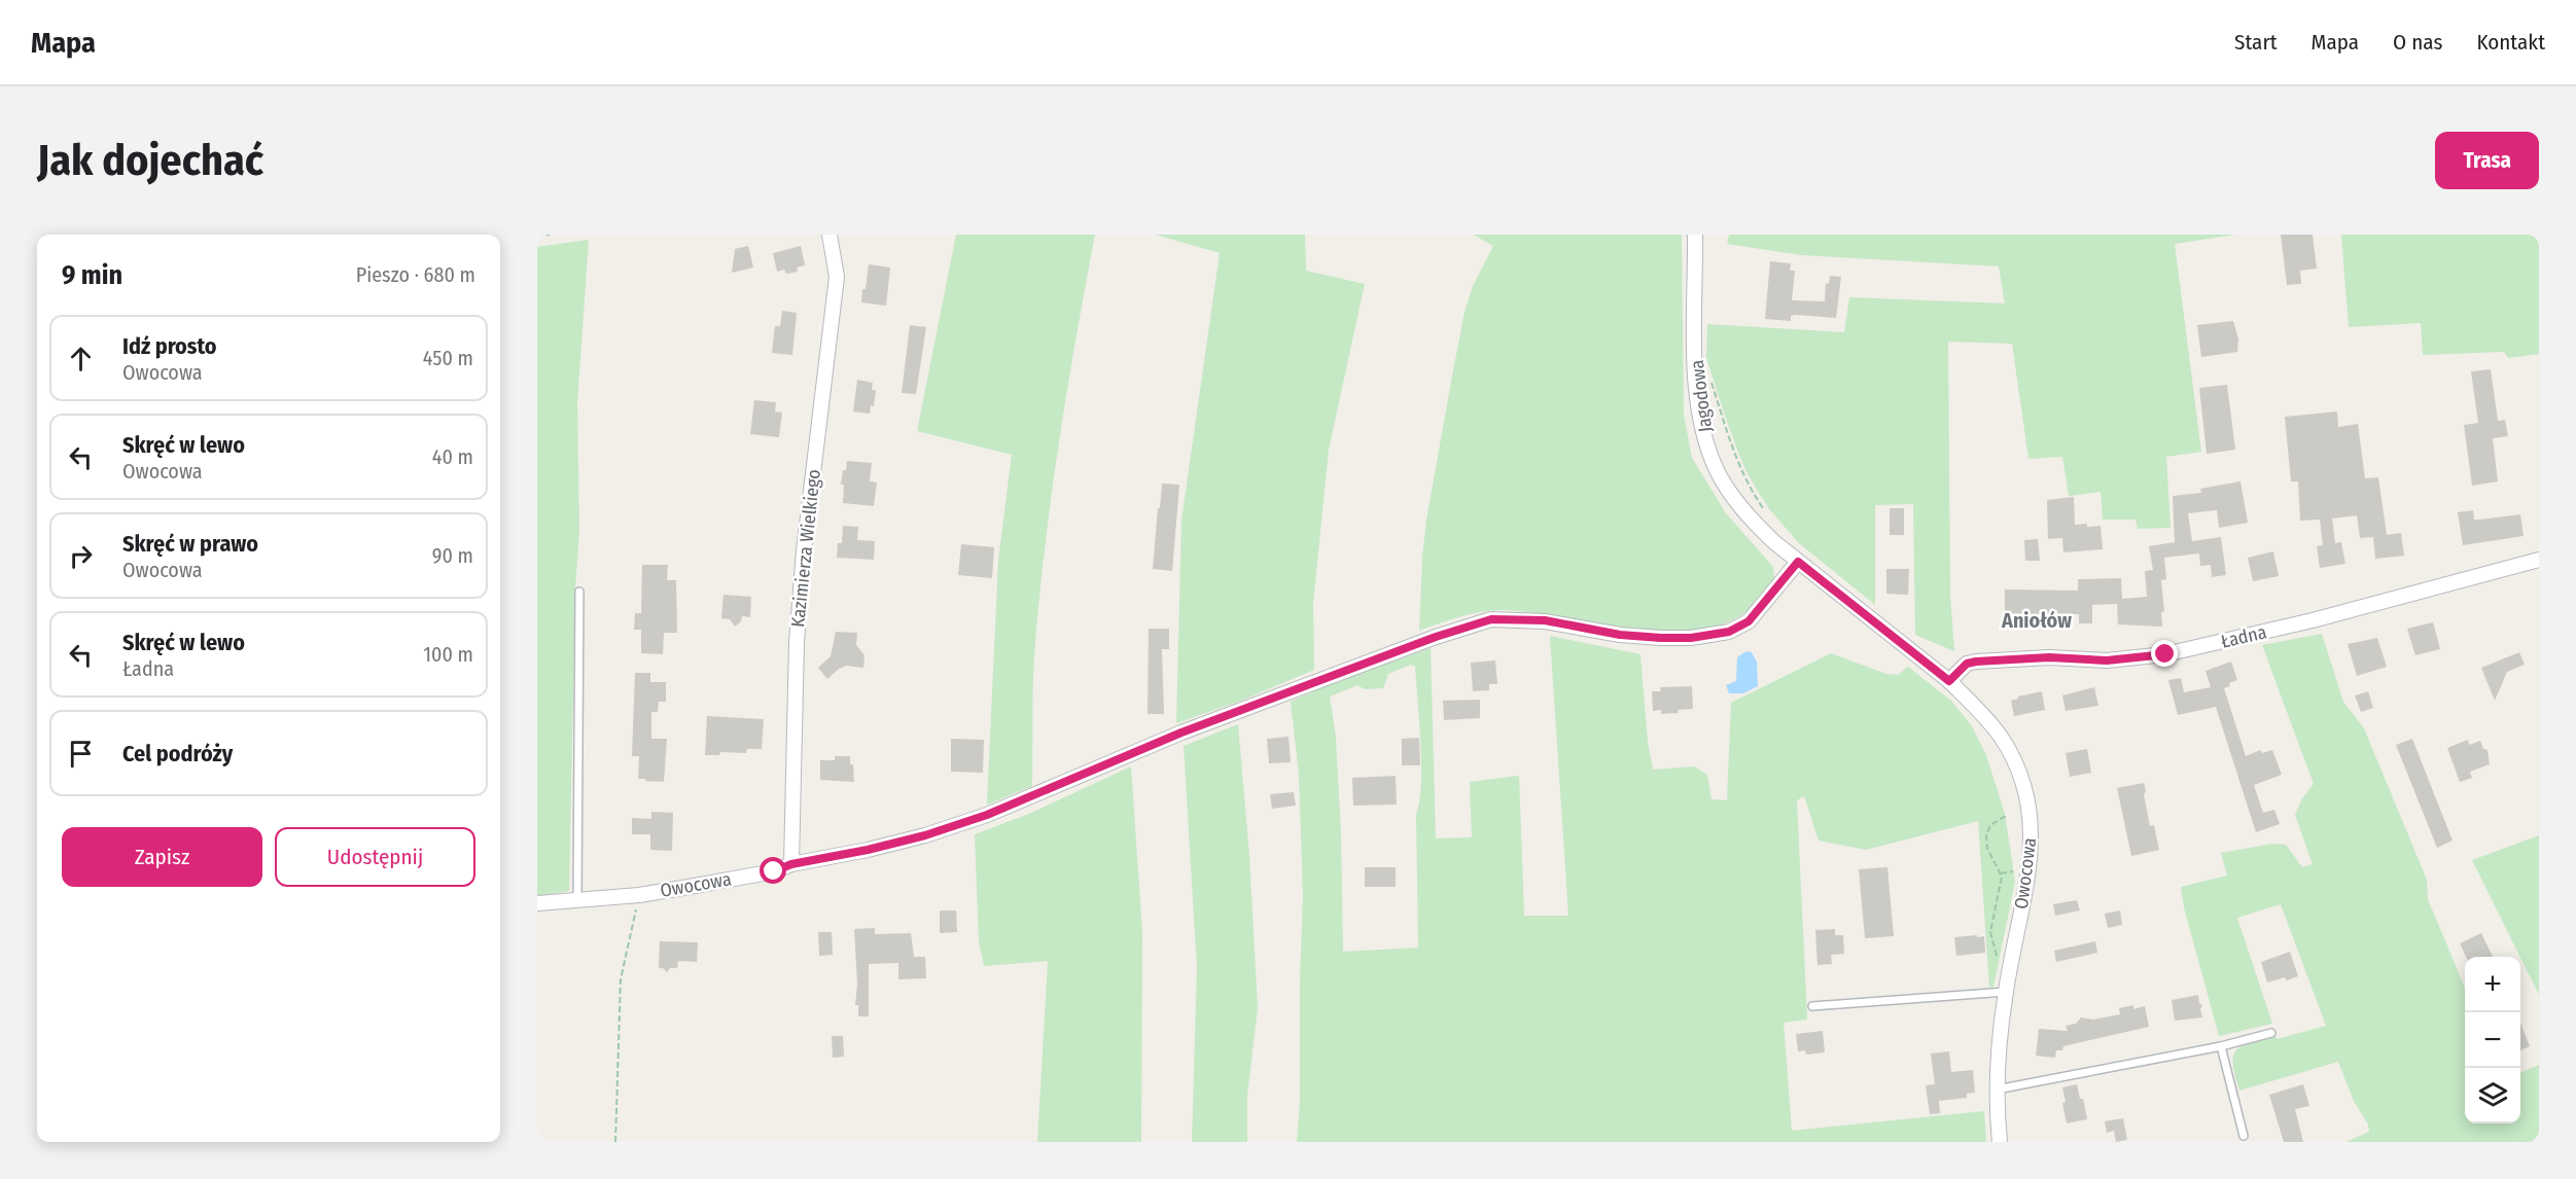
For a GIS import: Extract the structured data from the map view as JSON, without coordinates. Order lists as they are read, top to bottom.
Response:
{
  "streets": {
    "street": [
      "Jagodowa",
      "Kazimierza Wielkiego",
      "Ładna",
      "Owocowa"
    ]
  },
  "crossings": [
    ["Jagodowa", "Owocowa"],
    ["Kazimierza Wielkiego", "Owocowa"],
    ["Ładna", "Owocowa"]
  ],
  "districts": ["Aniołów"],
  "page": {
    "header": "Mapa",
    "nav": [
      "Start",
      "Mapa",
      "O nas",
      "Kontakt"
    ],
    "buttons": [
      "Trasa",
      ["Zapisz", "Udostępnij"]
    ],
    "title": "Jak dojechać",
    "heading": ["9 min", "Pieszo · 680 m"],
    "list": [
      ["Idź prosto", "Owocowa", "450 m"],
      ["Skręć w lewo", "Owocowa", "40 m"],
      ["Skręć w prawo", "Owocowa", "90 m"],
      ["Skręć w lewo", "Ładna", "100 m"],
      "Cel podróży"
    ],
    "map_buttons": ["+", "−"]
  }
}
